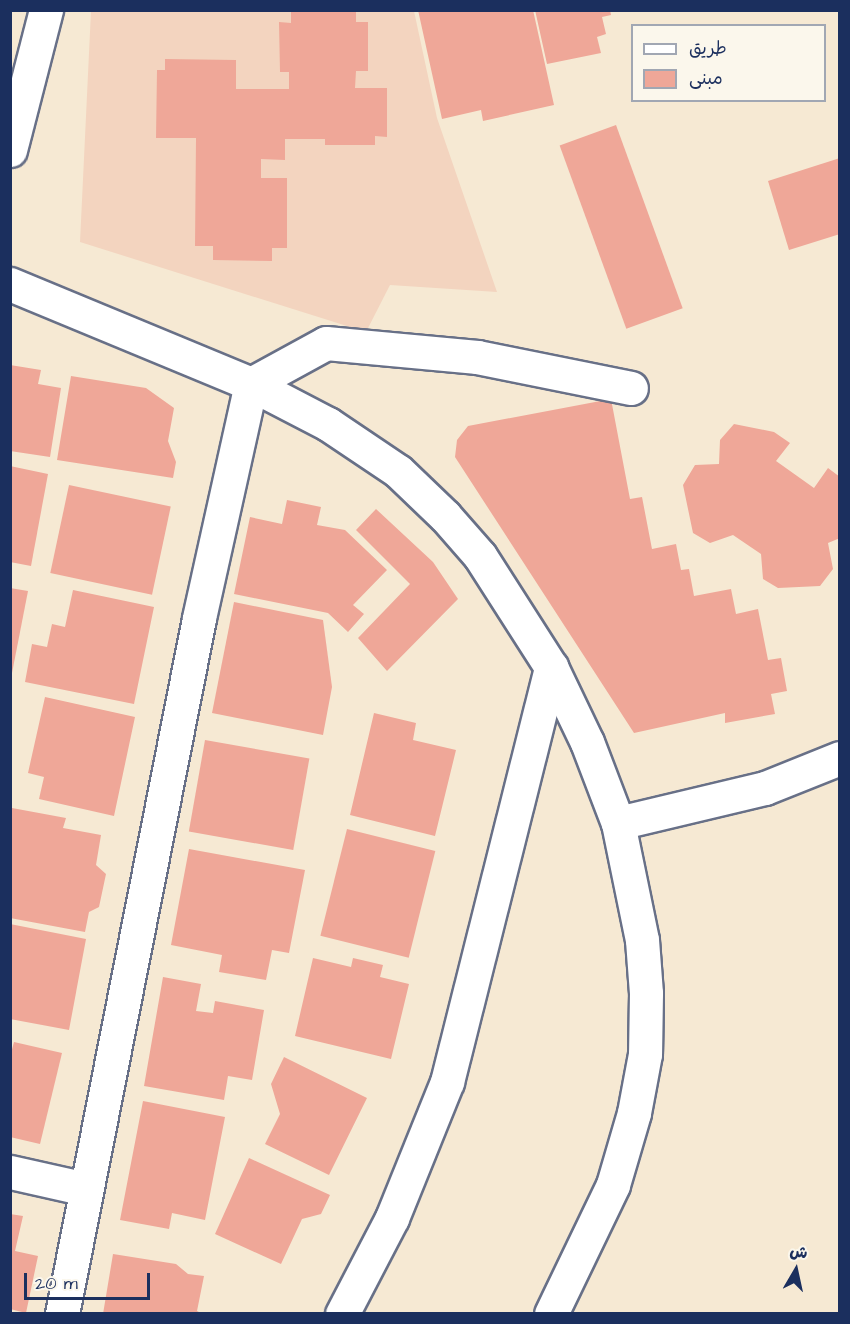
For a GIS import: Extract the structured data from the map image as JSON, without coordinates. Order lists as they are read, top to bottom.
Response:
{
  "legend": ["طريق", "مبنى"],
  "scale_bar": "20 m",
  "north": "top"
}
